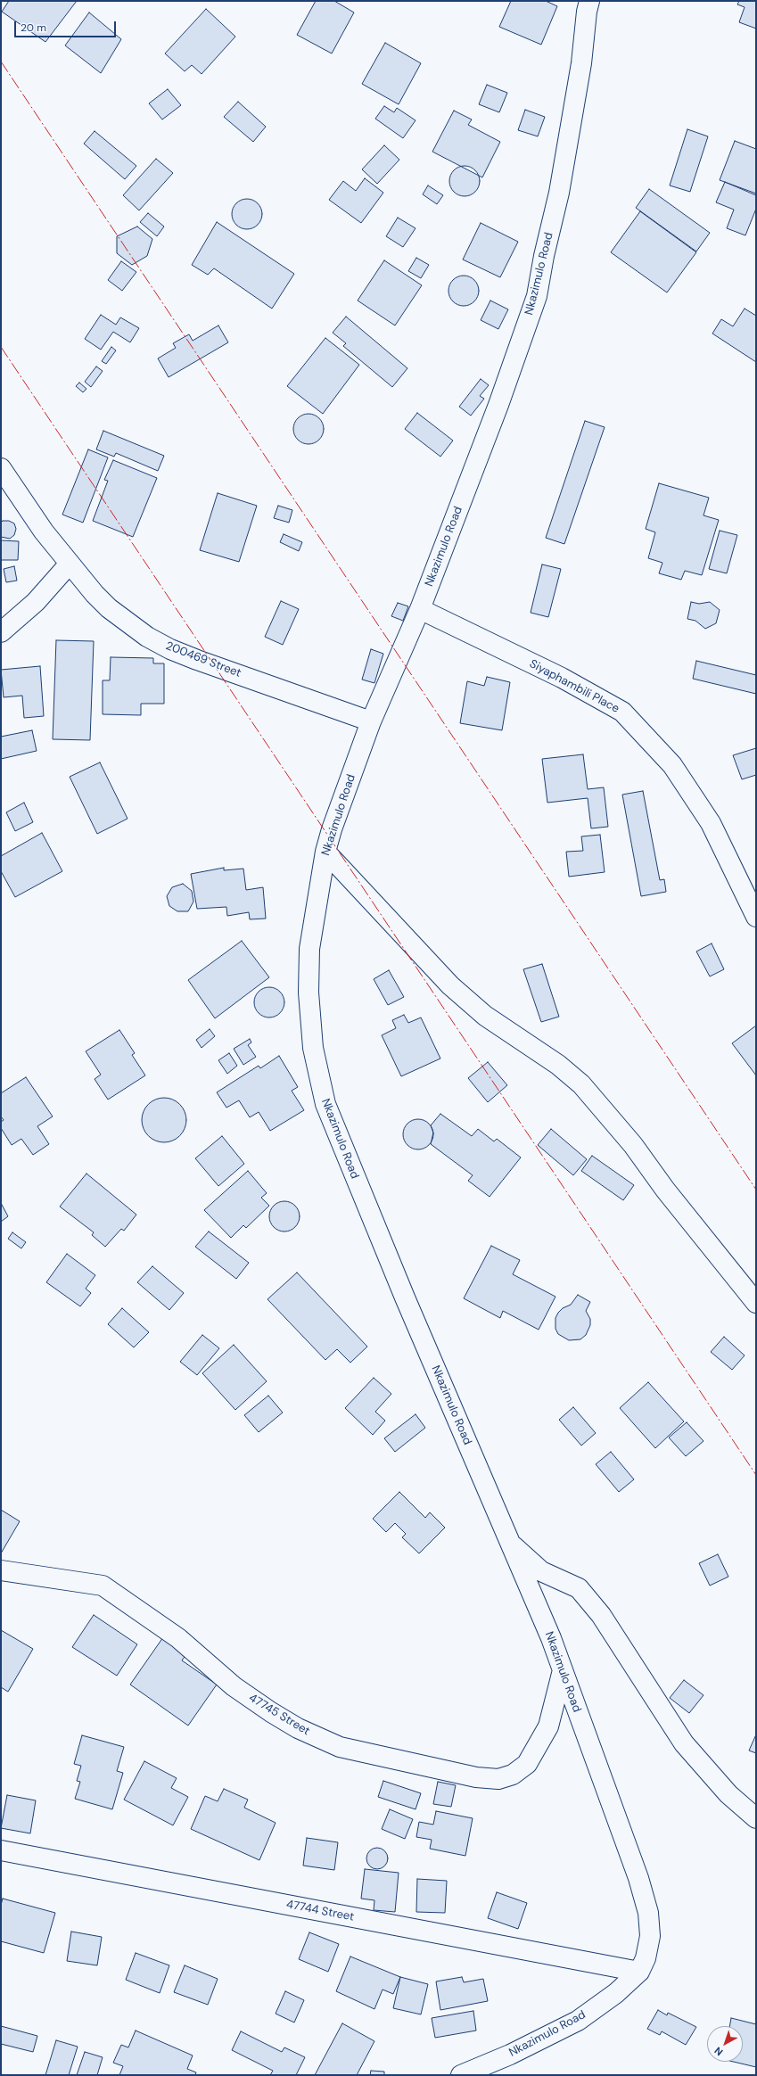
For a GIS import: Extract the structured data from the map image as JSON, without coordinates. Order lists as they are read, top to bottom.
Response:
{
  "streets": {
    "street": [
      "Nkazimulo Road",
      "200469 Street",
      "Siyaphambili Place",
      "47745 Street",
      "47744 Street"
    ]
  },
  "crossings": [
    ["Nkazimulo Road", "200469 Street"],
    ["Nkazimulo Road", "Siyaphambili Place"],
    ["Nkazimulo Road", "47745 Street"],
    ["Nkazimulo Road", "47744 Street"]
  ],
  "scale_bar": "20 m",
  "north": "bottom left"
}
